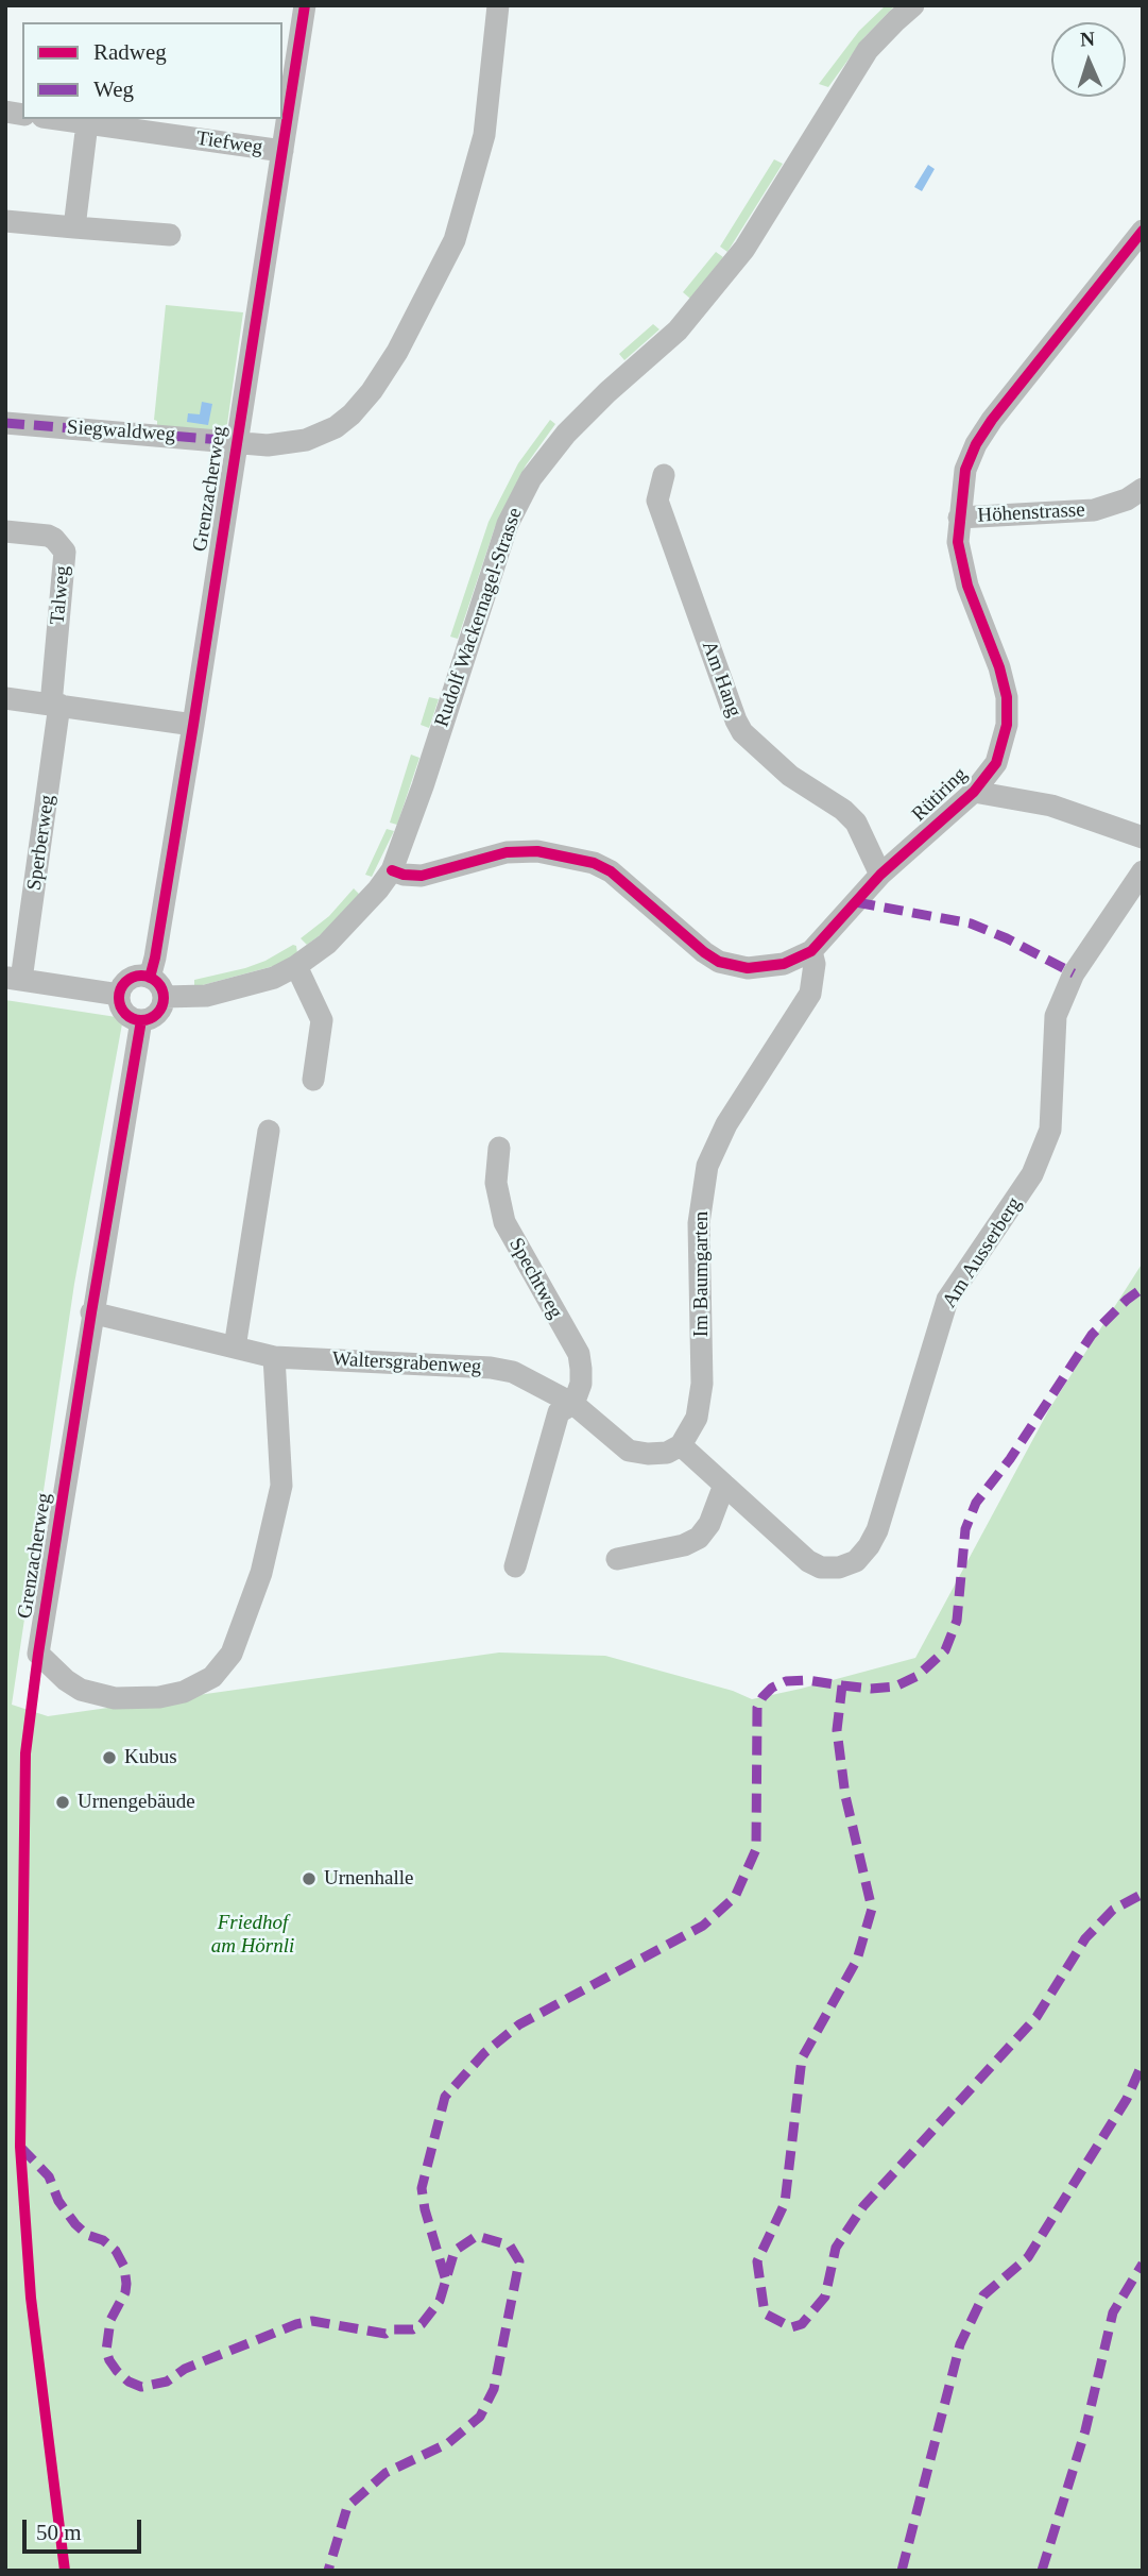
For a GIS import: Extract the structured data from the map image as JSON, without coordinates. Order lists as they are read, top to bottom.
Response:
{
  "streets": {
    "street": [
      "Tiefweg",
      "Siegwaldweg",
      "Grenzacherweg",
      "Höhenstrasse",
      "Talweg",
      "Rudolf Wackernagel-Strasse",
      "Am Hang",
      "Rütiring",
      "Sperberweg",
      "Am Ausserberg",
      "Im Baumgarten",
      "Spechtweg",
      "Waltersgrabenweg"
    ]
  },
  "crossings": [
    ["Tiefweg", "Grenzacherweg"],
    ["Siegwaldweg", "Grenzacherweg"],
    ["Grenzacherweg", "Rudolf Wackernagel-Strasse"],
    ["Grenzacherweg", "Waltersgrabenweg"],
    ["Höhenstrasse", "Rütiring"],
    ["Talweg", "Sperberweg"],
    ["Rudolf Wackernagel-Strasse", "Rütiring"],
    ["Am Hang", "Rütiring"],
    ["Rütiring", "Im Baumgarten"],
    ["Am Ausserberg", "Im Baumgarten"],
    ["Am Ausserberg", "Waltersgrabenweg"],
    ["Im Baumgarten", "Waltersgrabenweg"],
    ["Spechtweg", "Waltersgrabenweg"]
  ],
  "parks": ["Friedhof am Hörnli"],
  "places": ["Kubus", "Urnengebäude", "Urnenhalle"],
  "legend": ["Radweg", "Weg"],
  "scale_bar": "50 m",
  "north": "top"
}
